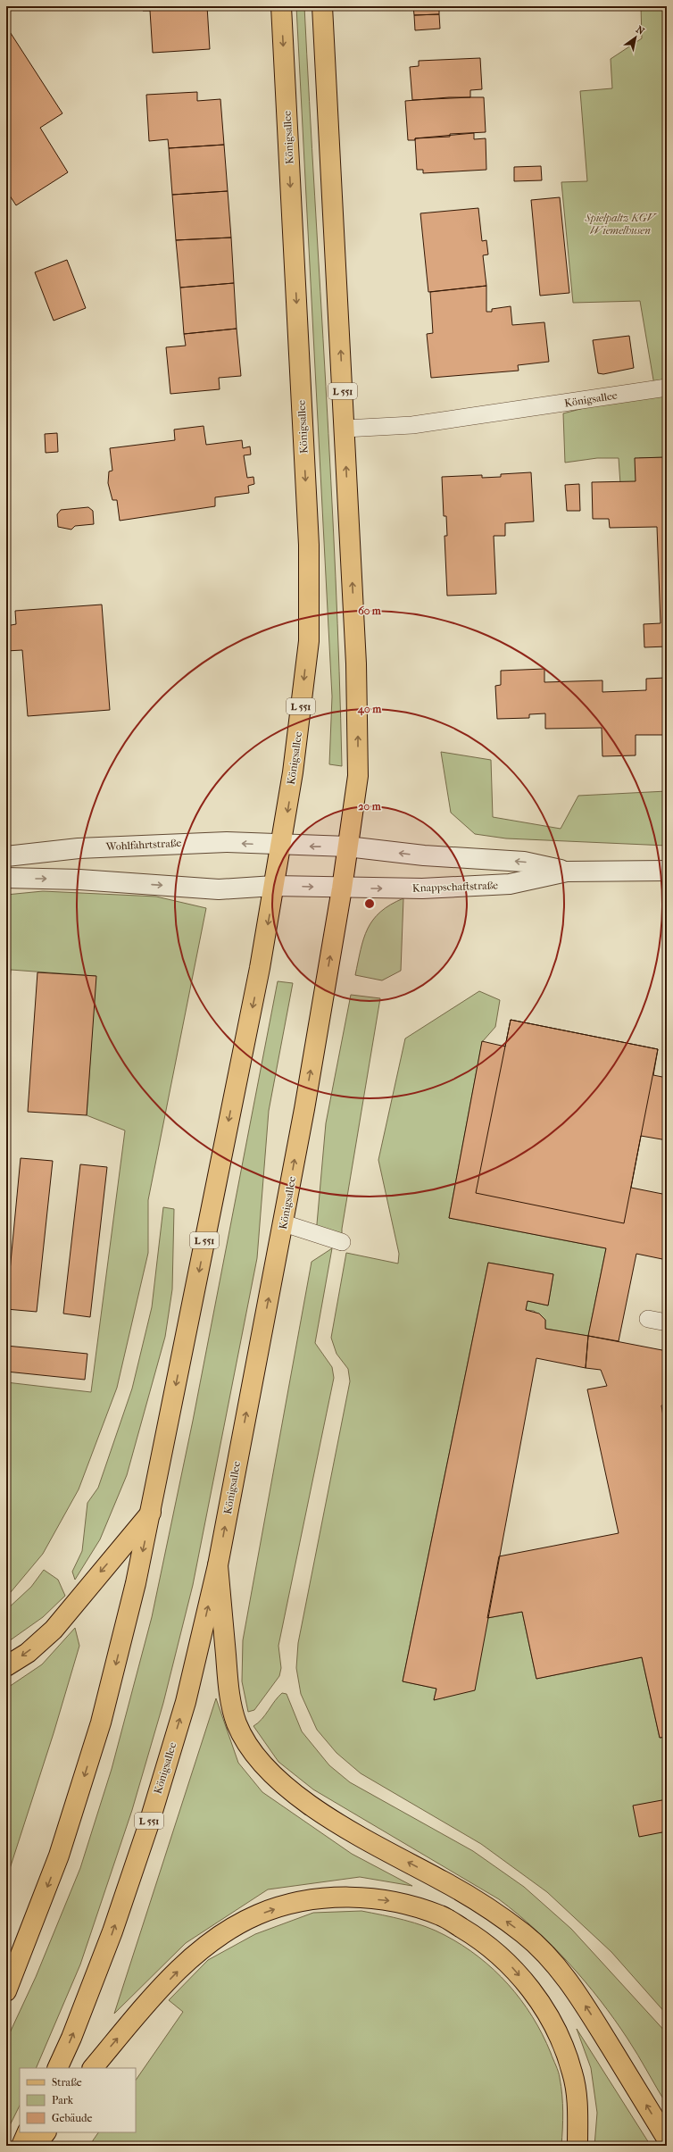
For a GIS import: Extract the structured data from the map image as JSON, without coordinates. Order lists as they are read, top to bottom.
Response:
{
  "streets": {
    "main road": ["Königsallee", "L 551"],
    "street": ["Wohlfahrtstraße", "Knappschaftstraße"]
  },
  "crossings": [
    ["Königsallee", "Wohlfahrtstraße"],
    ["Königsallee", "Knappschaftstraße"]
  ],
  "parks": ["Spielpaltz KGV Wiemelhusen"],
  "legend": ["Straße", "Park", "Gebäude"],
  "north": "top right",
  "rings": ["60 m", "40 m", "20 m"]
}
